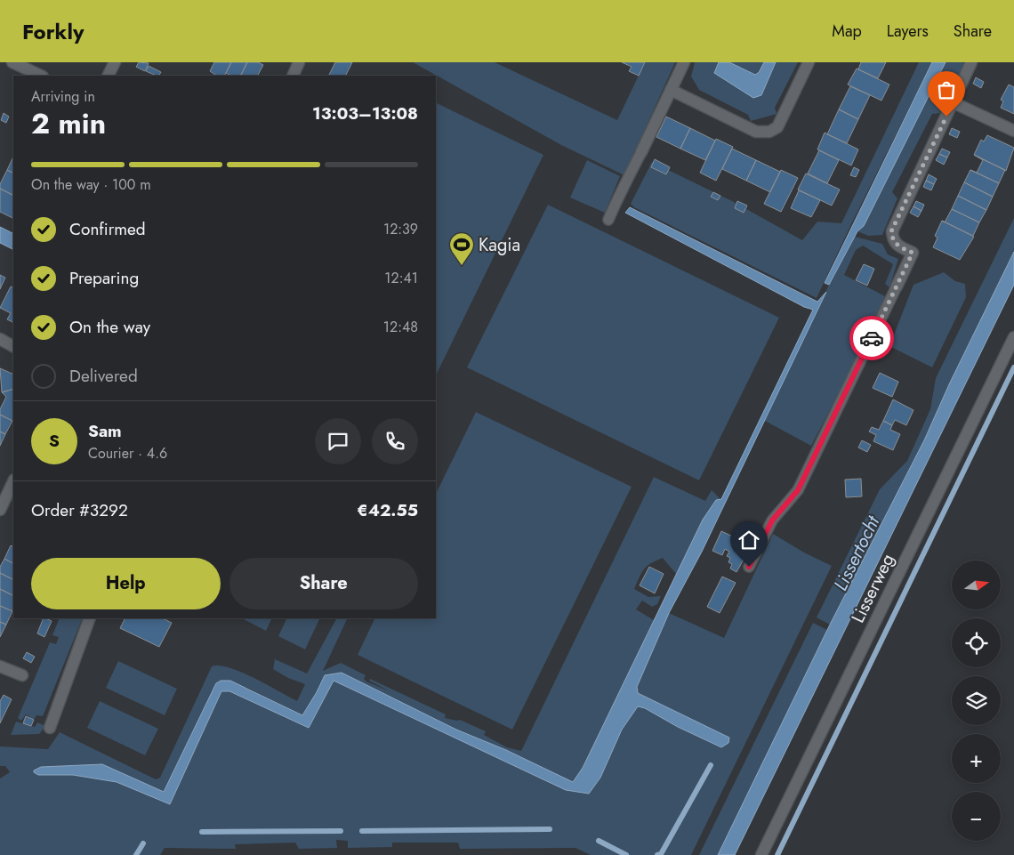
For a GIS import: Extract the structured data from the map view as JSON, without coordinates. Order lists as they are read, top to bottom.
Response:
{
  "streets": {
    "street": ["Lisserweg"]
  },
  "water": ["Lissertocht"],
  "places": {
    "sports": ["Kagia"]
  },
  "north": "right",
  "page": {
    "header": "Forkly",
    "nav": ["Map", "Layers", "Share"],
    "heading": ["2 min", "Arriving in", "13:03–13:08"],
    "panel": [
      "Sam",
      "Courier · 4.6",
      "Order #3292",
      "€42.55"
    ],
    "bar": "On the way · 100 m",
    "list": [
      ["Confirmed", "12:39"],
      ["Preparing", "12:41"],
      ["On the way", "12:48"],
      "Delivered"
    ],
    "round": "S",
    "buttons": ["Help", "Share"],
    "map_buttons": ["+", "−"]
  }
}
